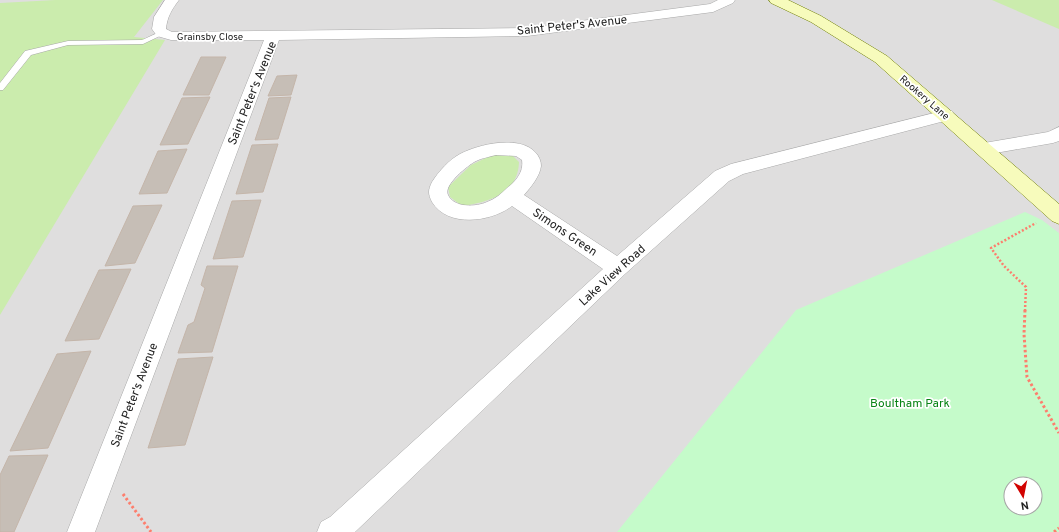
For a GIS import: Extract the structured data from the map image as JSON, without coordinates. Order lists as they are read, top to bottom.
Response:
{
  "streets": {
    "street": [
      "Saint Peter's Avenue",
      "Grainsby Close",
      "Rookery Lane",
      "Simons Green",
      "Lake View Road"
    ]
  },
  "crossings": [
    ["Saint Peter's Avenue", "Grainsby Close"],
    ["Rookery Lane", "Lake View Road"],
    ["Simons Green", "Lake View Road"]
  ],
  "parks": ["Boultham Park"],
  "north": "bottom"
}
